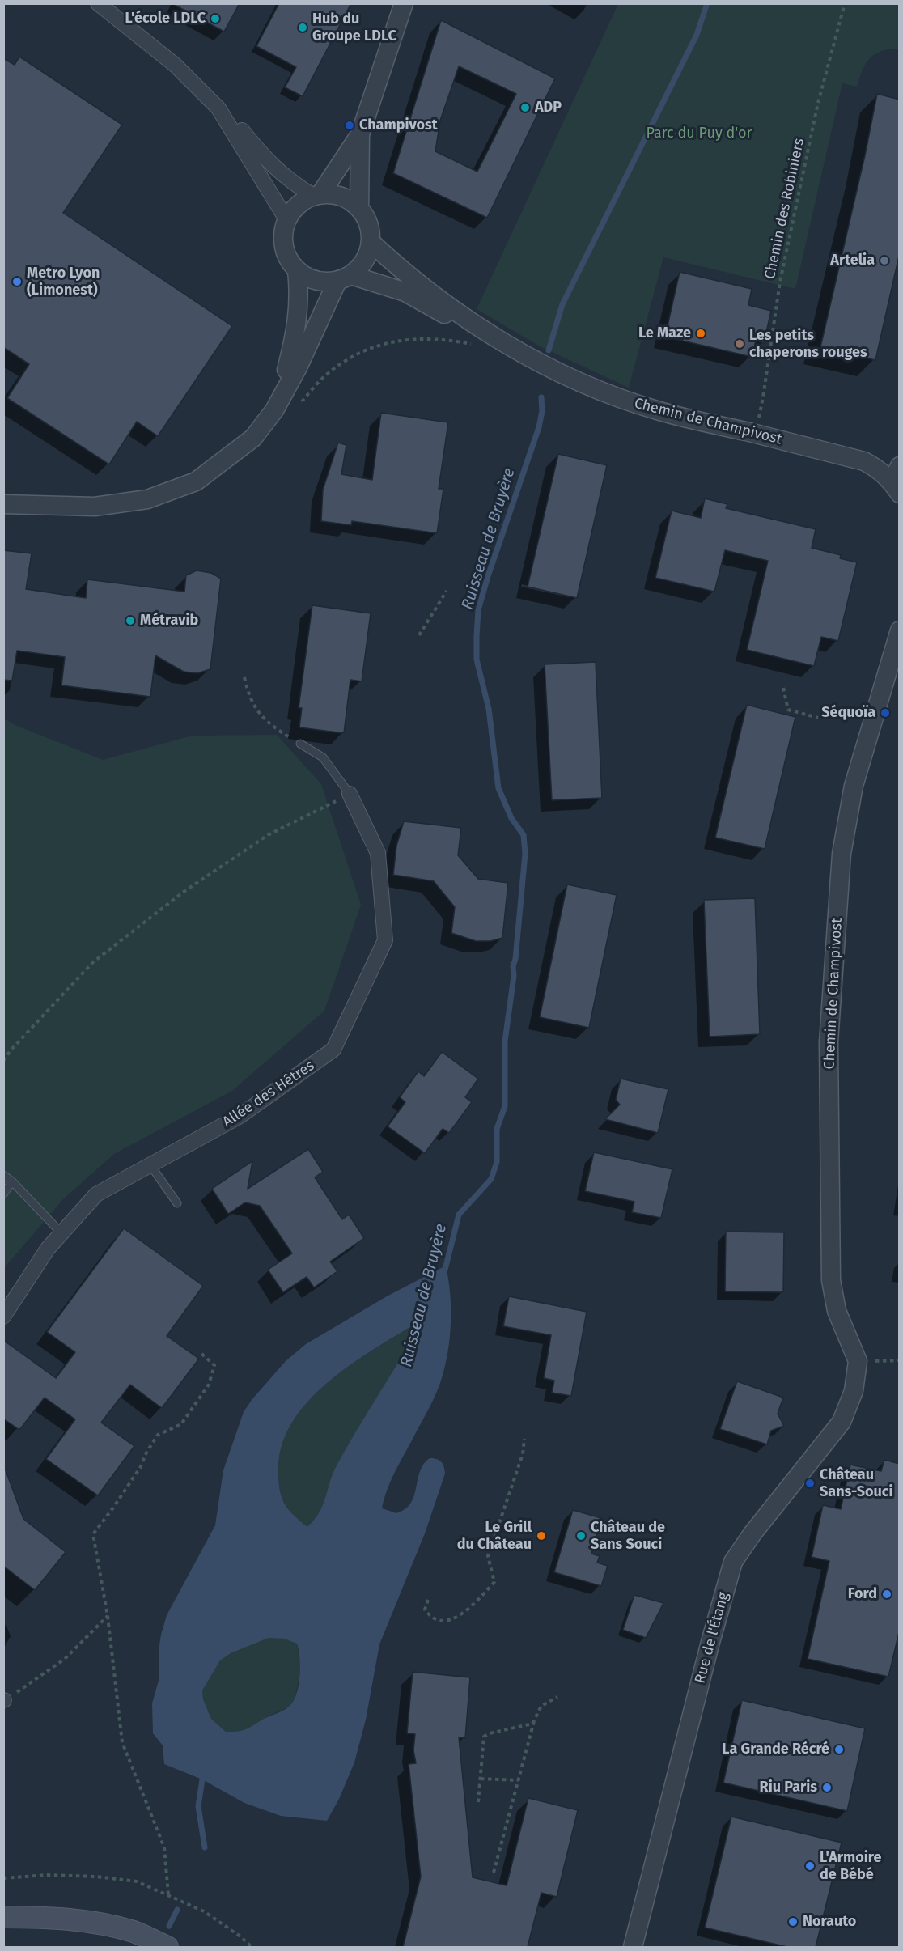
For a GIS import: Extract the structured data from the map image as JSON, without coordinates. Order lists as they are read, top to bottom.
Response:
{
  "streets": {
    "street": ["Chemin de Champivost", "Allée des Hêtres", "Rue de l'Étang"],
    "path": ["Chemin des Robiniers"]
  },
  "crossings": [
    ["Chemin de Champivost", "Rue de l'Étang"]
  ],
  "water": ["Ruisseau de Bruyère"],
  "parks": ["Parc du Puy d'or"],
  "places": [
    "L'école LDLC",
    "Hub du Groupe LDLC",
    "ADP",
    "Champivost",
    "Artelia",
    "Metro Lyon (Limonest)",
    "Le Maze",
    "Les petits chaperons rouges",
    "Métravib",
    "Séquoïa",
    "Château Sans-Souci",
    "Le Grill du Château",
    "Château de Sans Souci",
    "Ford",
    "La Grande Récré",
    "Riu Paris",
    "L'Armoire de Bébé",
    "Norauto"
  ]
}
